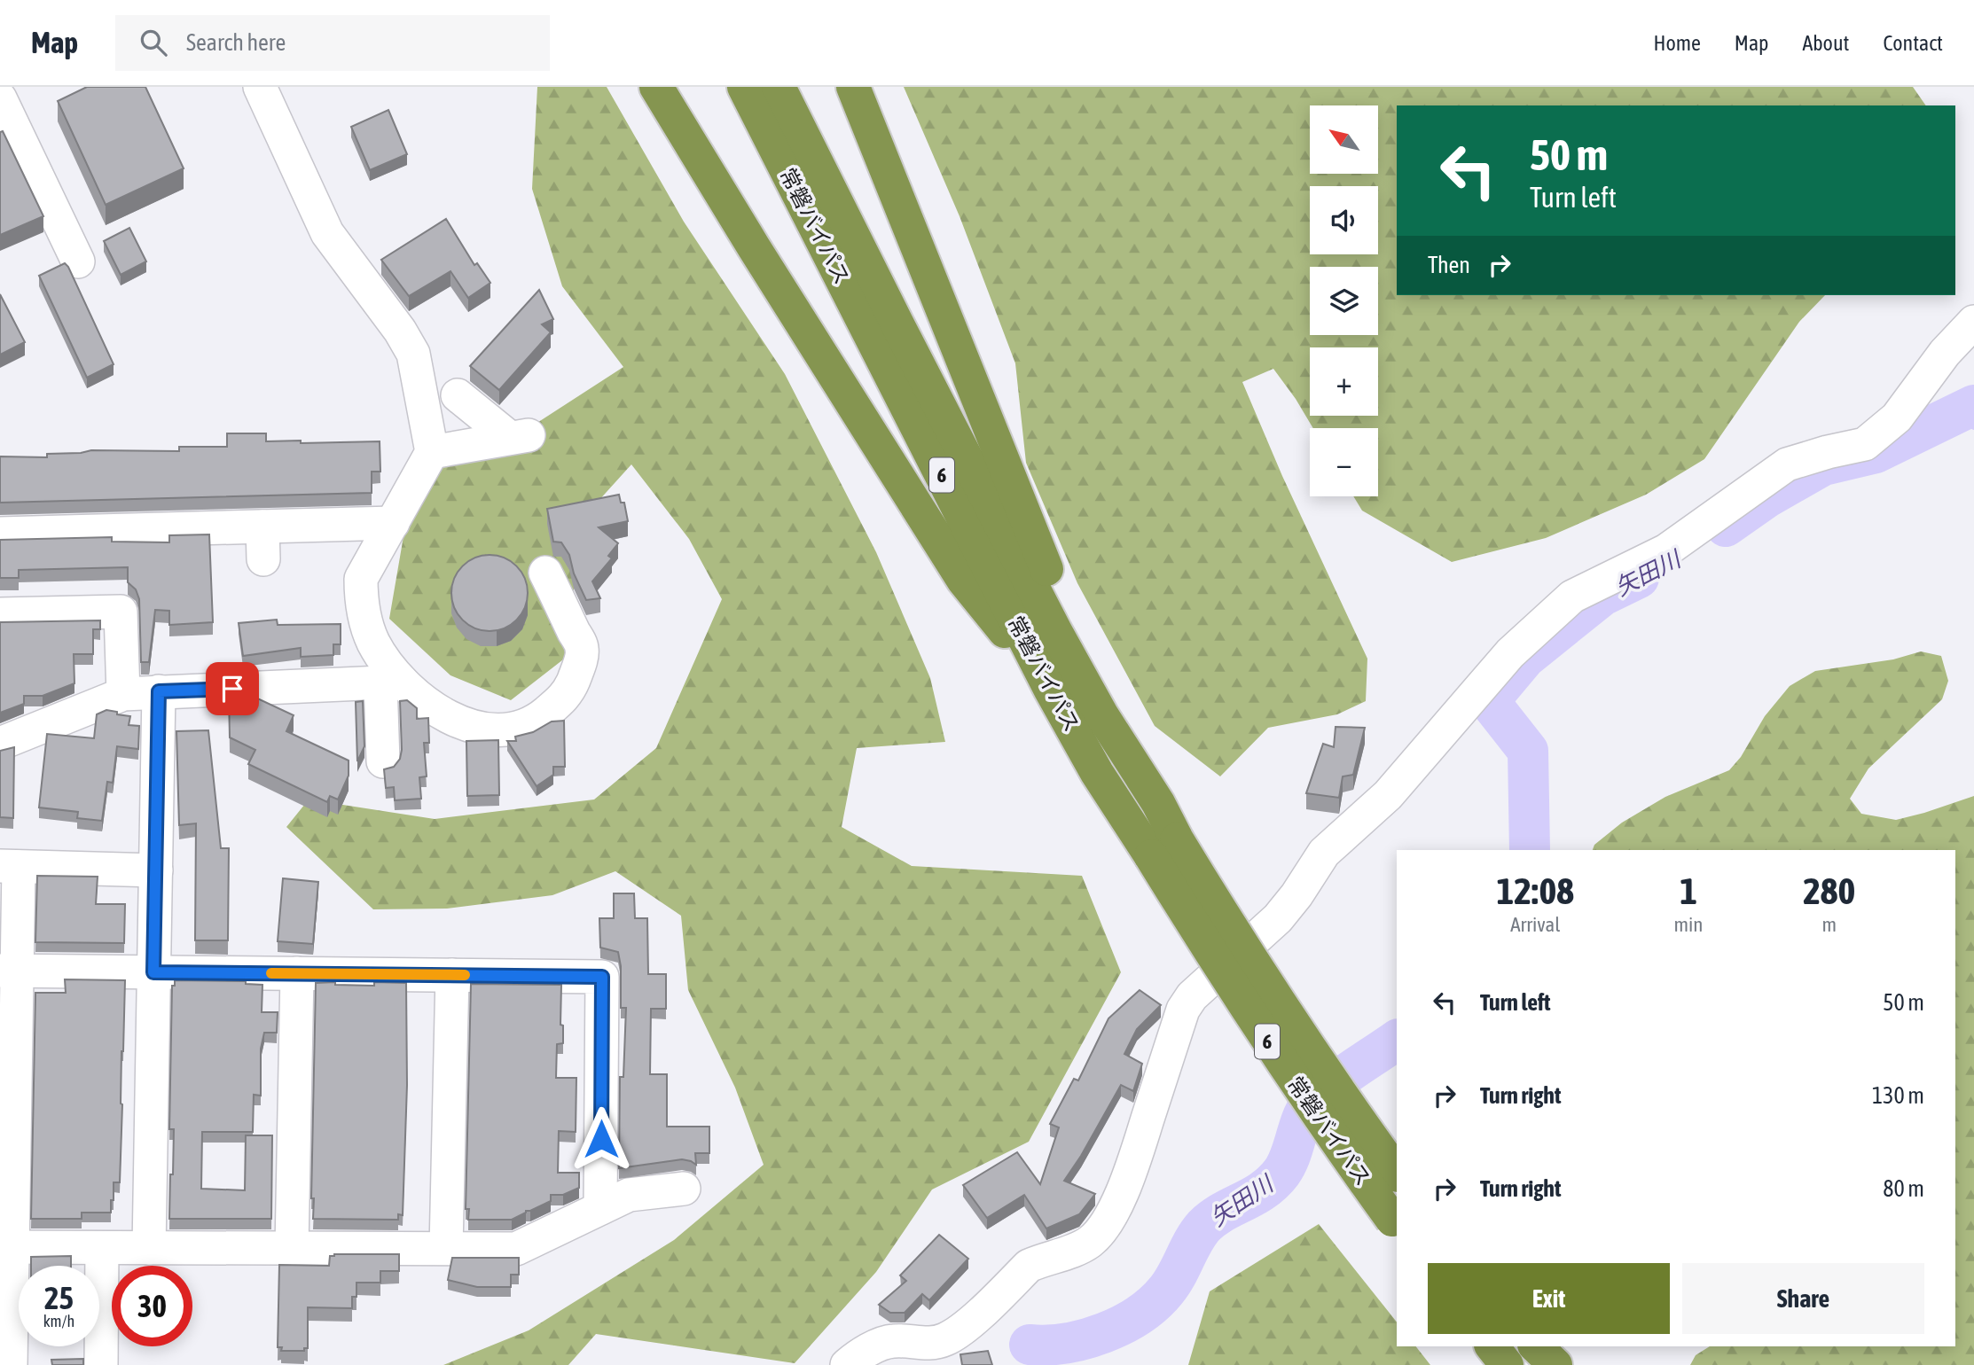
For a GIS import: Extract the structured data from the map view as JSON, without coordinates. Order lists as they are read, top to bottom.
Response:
{
  "streets": {
    "highway": ["常磐バイパス", "6"]
  },
  "water": ["矢田川"],
  "north": "top left",
  "page": {
    "header": "Map",
    "search": "Search here",
    "nav": [
      "Home",
      "Map",
      "About",
      "Contact"
    ],
    "map_buttons": ["+", "−"],
    "turn": ["50 m", "Turn left"],
    "then": "Then",
    "eta": [
      "12:08",
      "Arrival",
      "1",
      "min",
      "280",
      "m"
    ],
    "list": [
      {
        "name": "Turn left",
        "value": "50 m"
      },
      {
        "name": "Turn right",
        "value": "130 m"
      },
      {
        "name": "Turn right",
        "value": "80 m"
      }
    ],
    "buttons": ["Exit", "Share"],
    "speed": "25 km/h",
    "limit": "30"
  }
}
